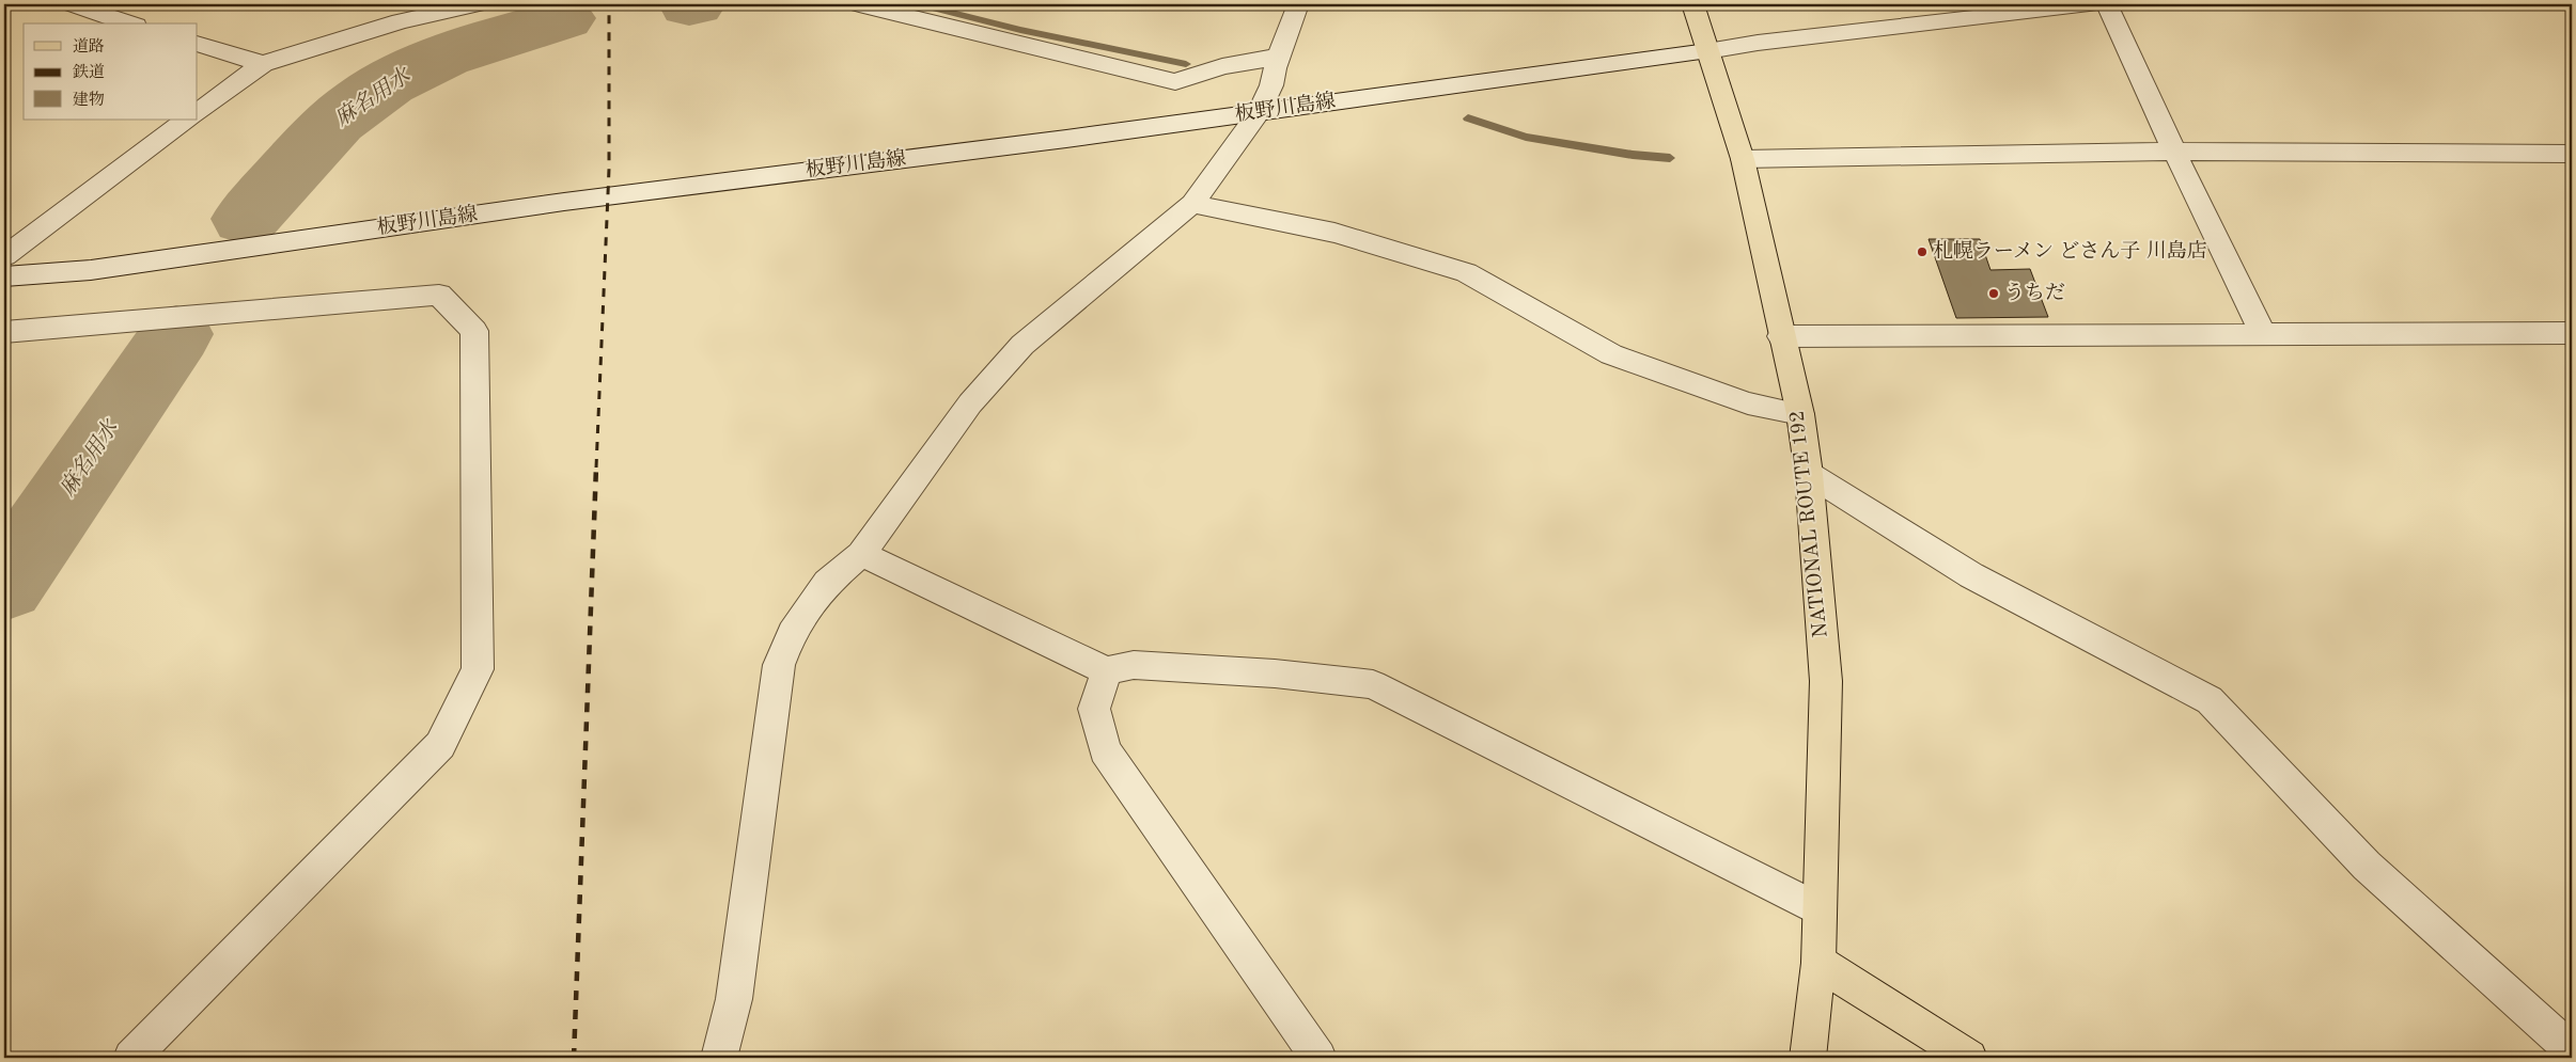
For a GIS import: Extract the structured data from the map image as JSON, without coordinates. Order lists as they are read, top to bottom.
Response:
{
  "streets": {
    "main road": ["NATIONAL ROUTE 192"],
    "street": ["板野川島線"]
  },
  "crossings": [
    ["板野川島線", "NATIONAL ROUTE 192"]
  ],
  "water": ["麻名用水"],
  "places": ["札幌ラーメン どさん子 川島店", "うちだ"],
  "legend": ["道路", "鉄道", "建物"]
}
